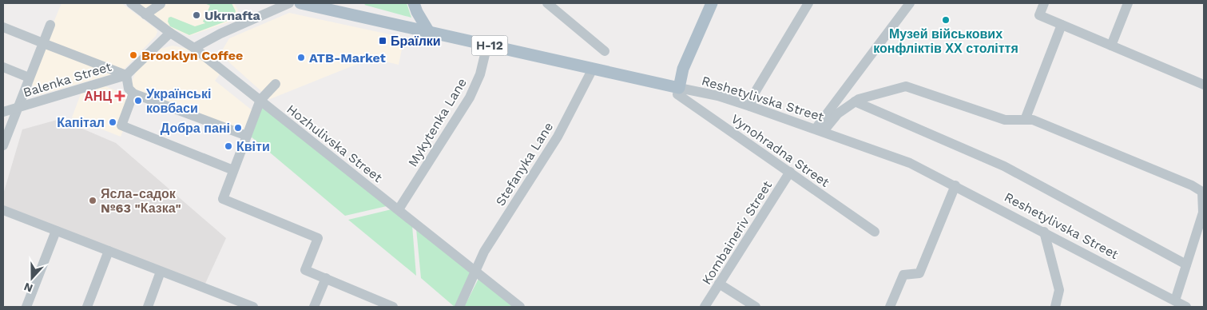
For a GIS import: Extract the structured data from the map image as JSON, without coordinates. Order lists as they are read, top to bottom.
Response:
{
  "streets": {
    "main road": ["Н-12", "Reshetylivska Street"],
    "street": [
      "Balenka Street",
      "Mykytenka Lane",
      "Hozhulivska Street",
      "Vynohradna Street",
      "Stefanyka Lane",
      "Kombaineriv Street"
    ]
  },
  "crossings": [
    ["Balenka Street", "Hozhulivska Street"],
    ["Reshetylivska Street", "Mykytenka Lane"],
    ["Reshetylivska Street", "Vynohradna Street"],
    ["Reshetylivska Street", "Stefanyka Lane"],
    ["Mykytenka Lane", "Hozhulivska Street"],
    ["Hozhulivska Street", "Stefanyka Lane"],
    ["Vynohradna Street", "Kombaineriv Street"]
  ],
  "places": {
    "other": [
      "Ukrnafta",
      "Музей військових конфліктів ХХ століття",
      "Brooklyn Coffee",
      "ATB-Market",
      "Українські ковбаси",
      "Капітал",
      "Добра пані",
      "Квіти",
      "Ясла-садок №63 \"Казка\""
    ],
    "transit": ["Браїлки"],
    "health": ["АНЦ"]
  },
  "north": "bottom"
}
